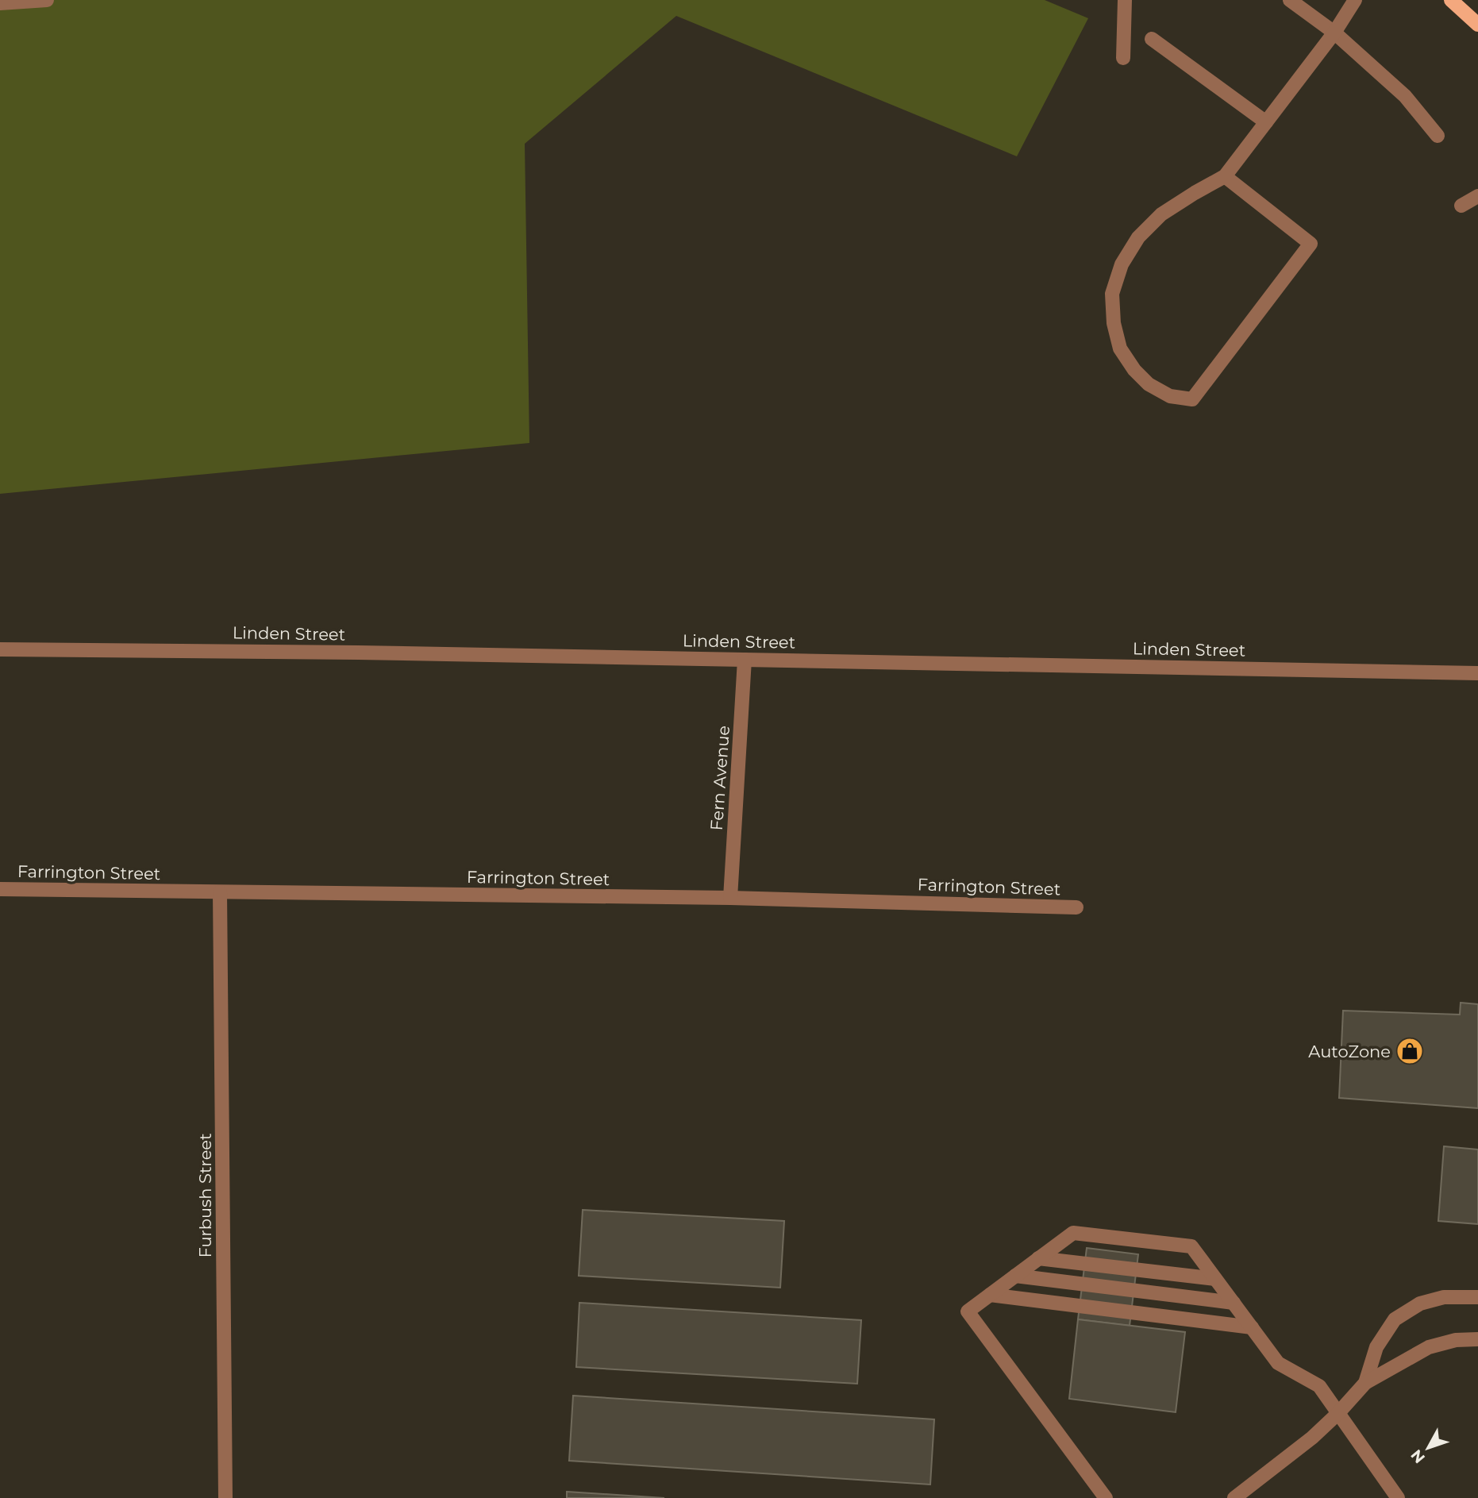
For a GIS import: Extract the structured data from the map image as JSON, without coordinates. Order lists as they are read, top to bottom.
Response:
{
  "streets": {
    "street": [
      "Linden Street",
      "Fern Avenue",
      "Farrington Street",
      "Furbush Street"
    ]
  },
  "crossings": [
    ["Linden Street", "Fern Avenue"],
    ["Fern Avenue", "Farrington Street"],
    ["Farrington Street", "Furbush Street"]
  ],
  "places": {
    "shop": ["AutoZone"]
  },
  "north": "bottom left"
}
